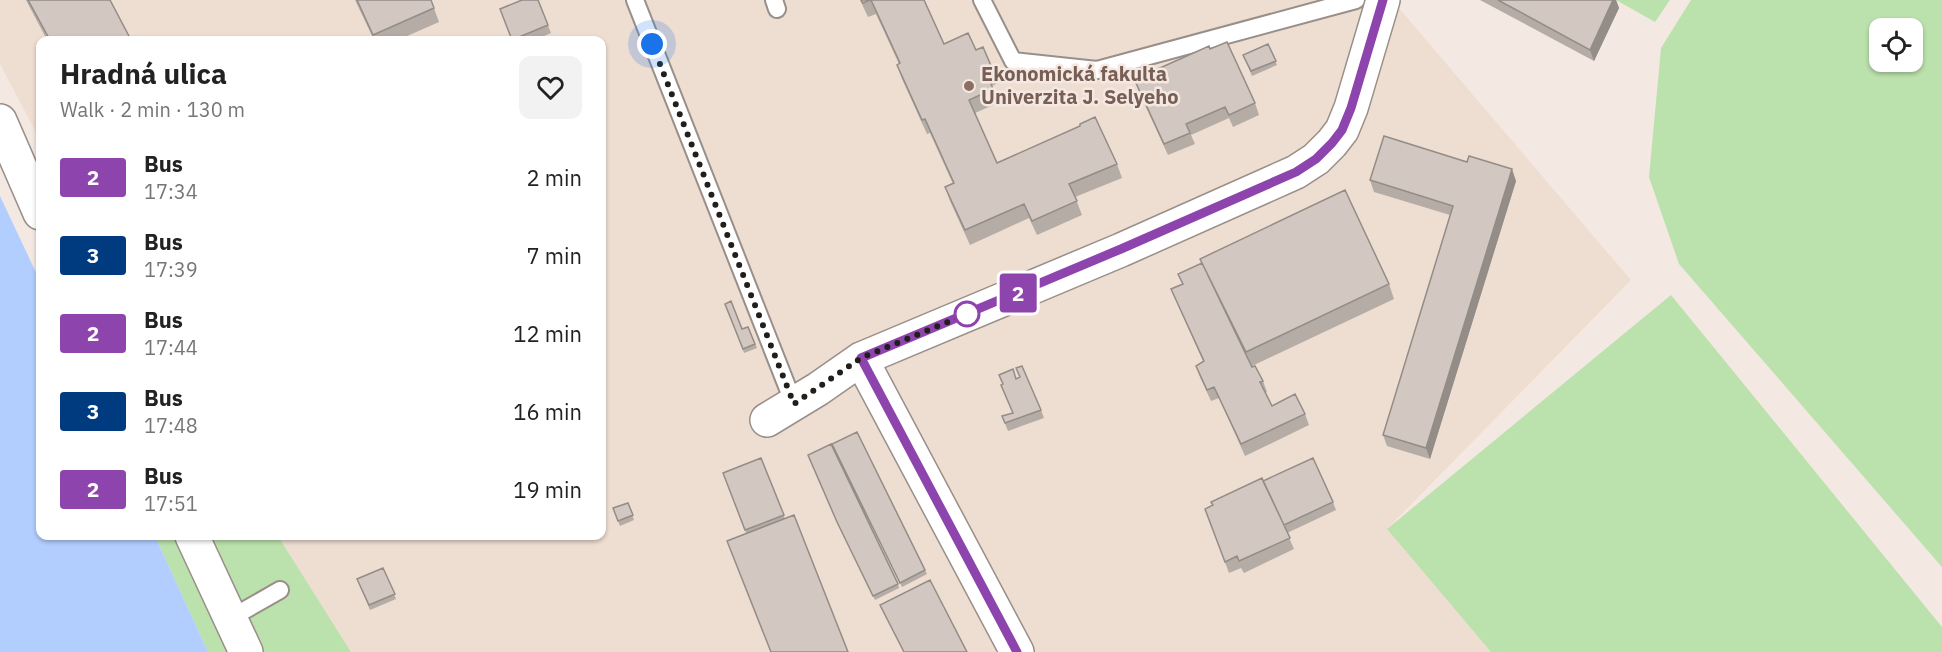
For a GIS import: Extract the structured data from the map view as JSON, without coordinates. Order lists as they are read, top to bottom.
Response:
{
  "places": ["Ekonomická fakulta Univerzita J. Selyeho"],
  "lines": ["bus line 2"],
  "page": {
    "on_map": "2",
    "heading": ["Hradná ulica", "Walk · 2 min · 130 m"],
    "list": [
      {
        "mark": "2",
        "name": "Bus",
        "note": "17:34",
        "value": "2 min"
      },
      {
        "mark": "3",
        "name": "Bus",
        "note": "17:39",
        "value": "7 min"
      },
      {
        "mark": "2",
        "name": "Bus",
        "note": "17:44",
        "value": "12 min"
      },
      {
        "mark": "3",
        "name": "Bus",
        "note": "17:48",
        "value": "16 min"
      },
      {
        "mark": "2",
        "name": "Bus",
        "note": "17:51",
        "value": "19 min"
      }
    ]
  }
}
